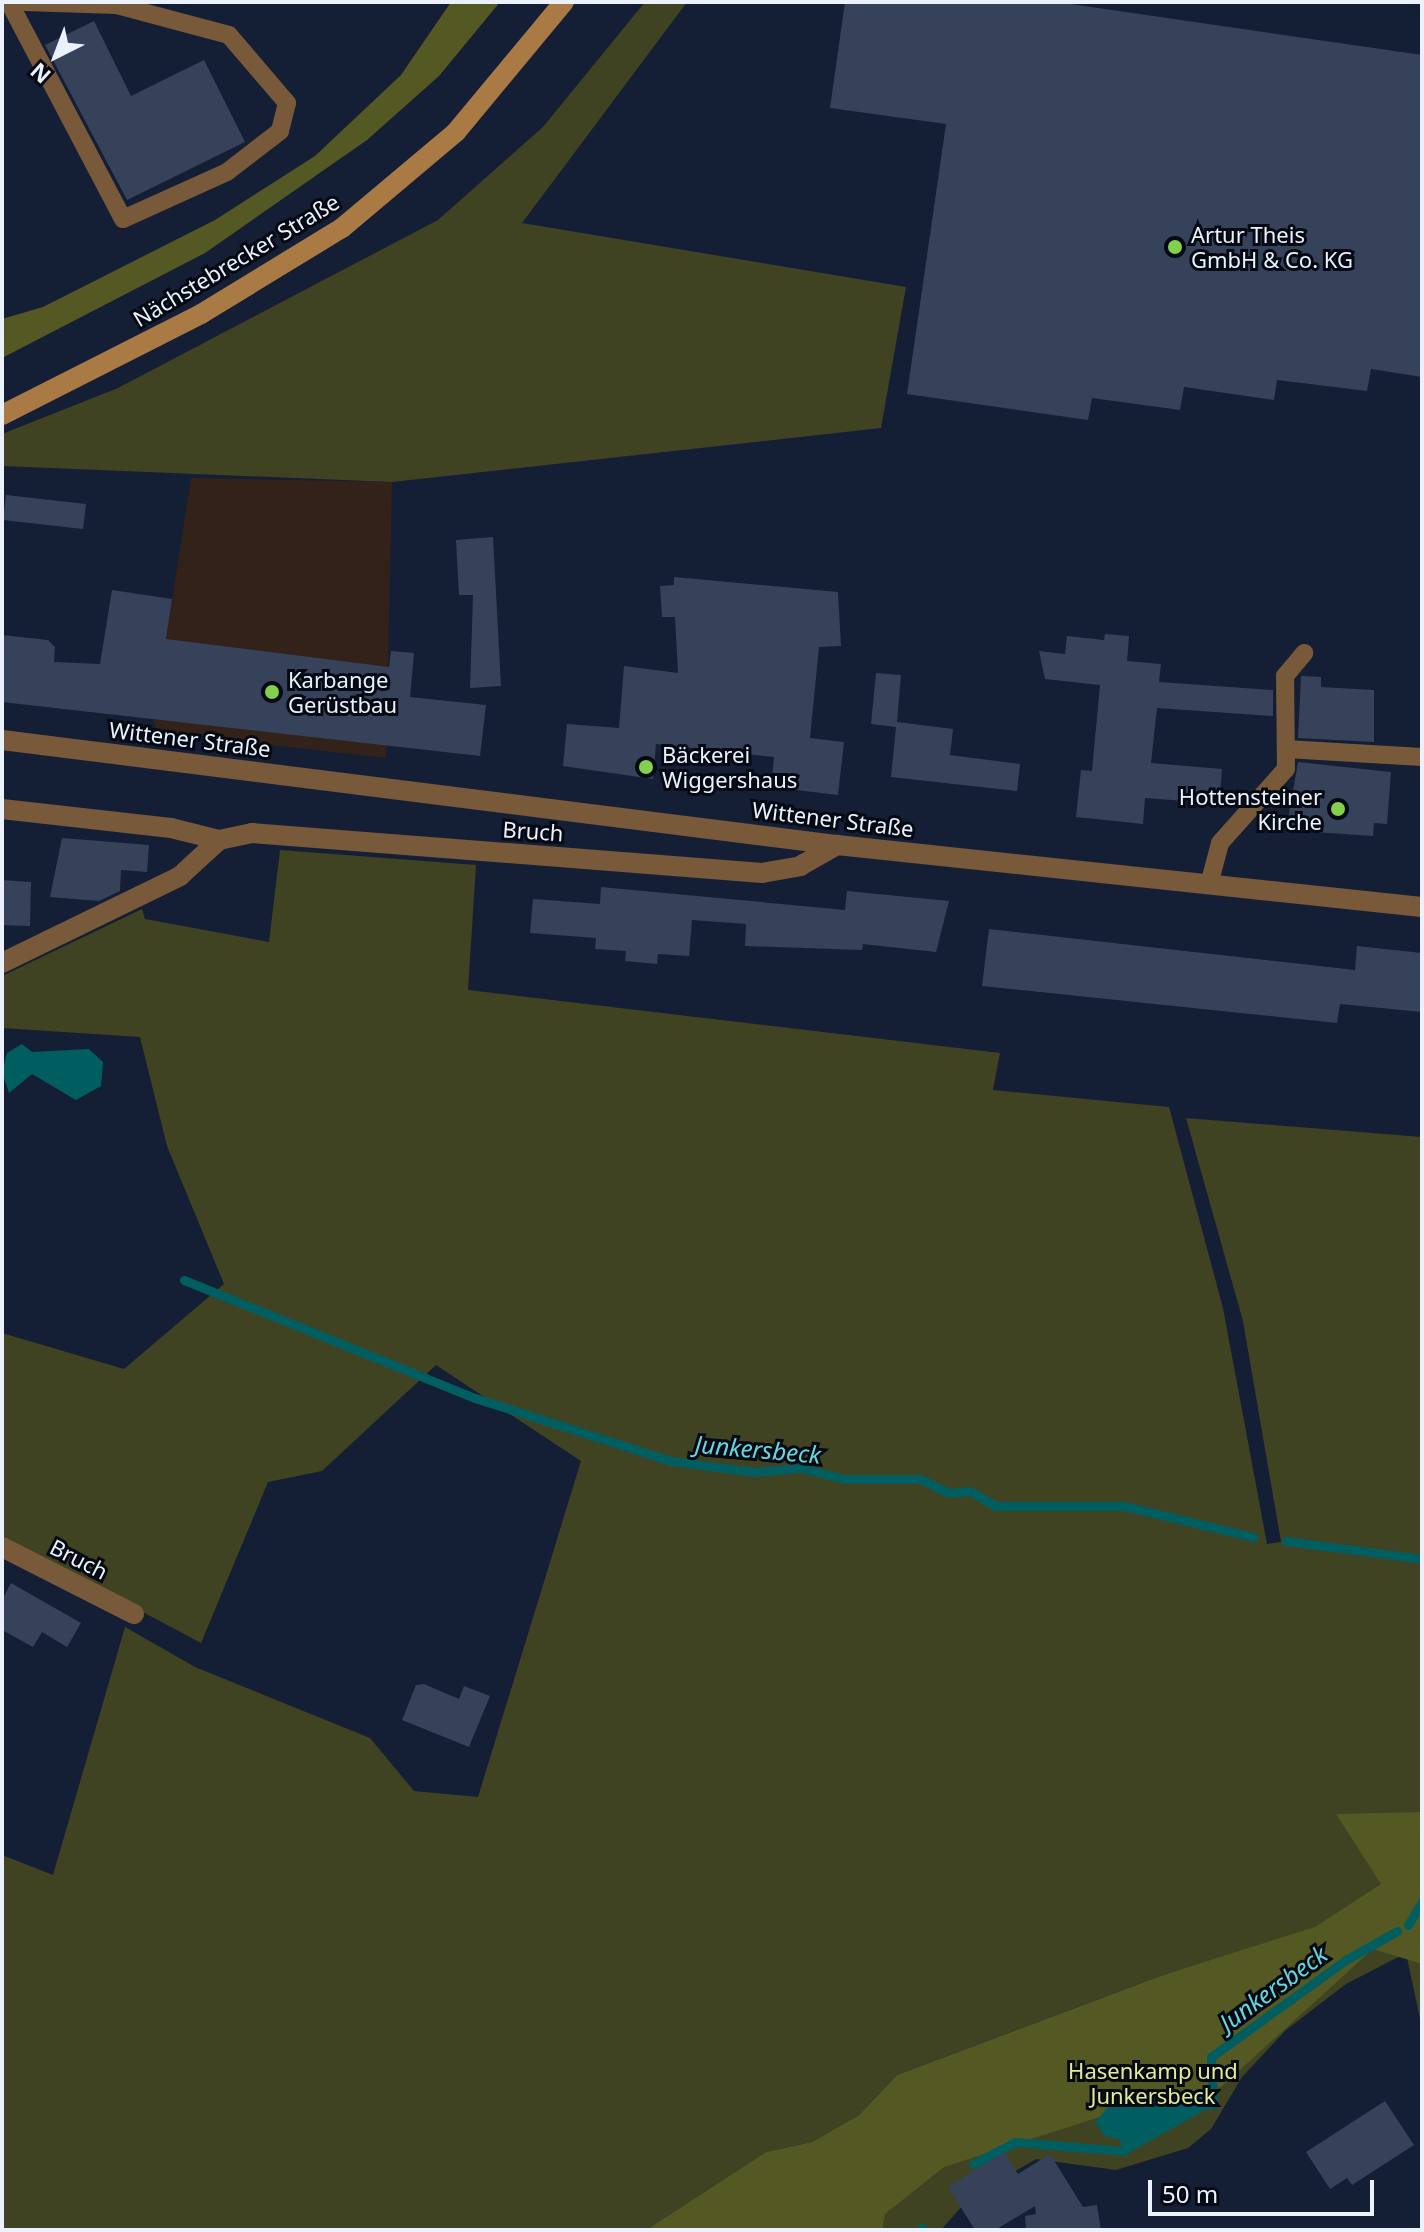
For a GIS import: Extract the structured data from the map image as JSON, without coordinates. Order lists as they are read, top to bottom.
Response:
{
  "streets": {
    "main road": ["Nächstebrecker Straße"],
    "street": ["Wittener Straße", "Bruch"]
  },
  "crossings": [
    ["Wittener Straße", "Bruch"]
  ],
  "water": ["Junkersbeck"],
  "parks": ["Hasenkamp und Junkersbeck"],
  "places": [
    "Artur Theis GmbH & Co. KG",
    "Karbange Gerüstbau",
    "Bäckerei Wiggershaus",
    "Hottensteiner Kirche"
  ],
  "scale_bar": "50 m",
  "north": "bottom left"
}
